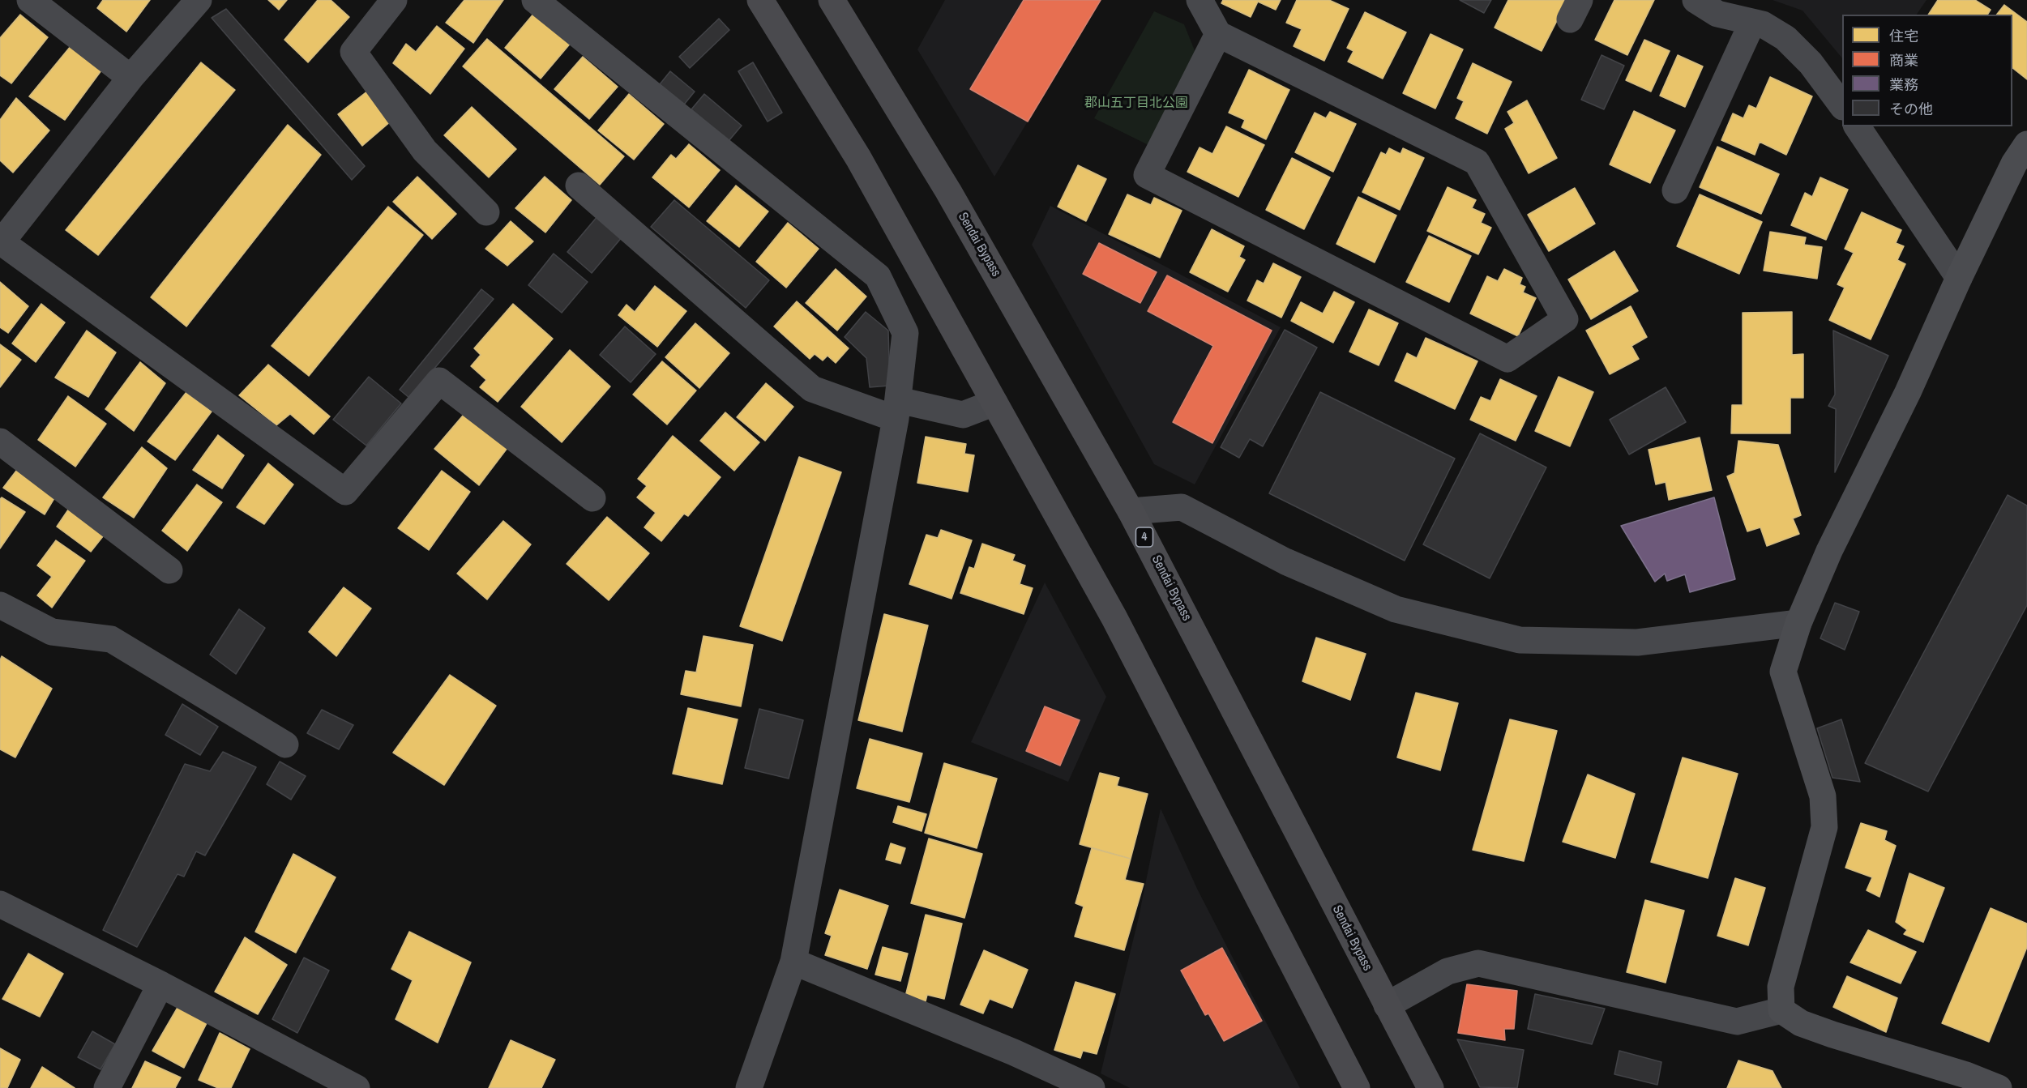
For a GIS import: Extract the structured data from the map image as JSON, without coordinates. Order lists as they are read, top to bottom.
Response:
{
  "streets": {
    "highway": ["Sendai Bypass", "4"]
  },
  "parks": ["郡山五丁目北公園"],
  "legend": [
    "住宅",
    "商業",
    "業務",
    "その他"
  ]
}
